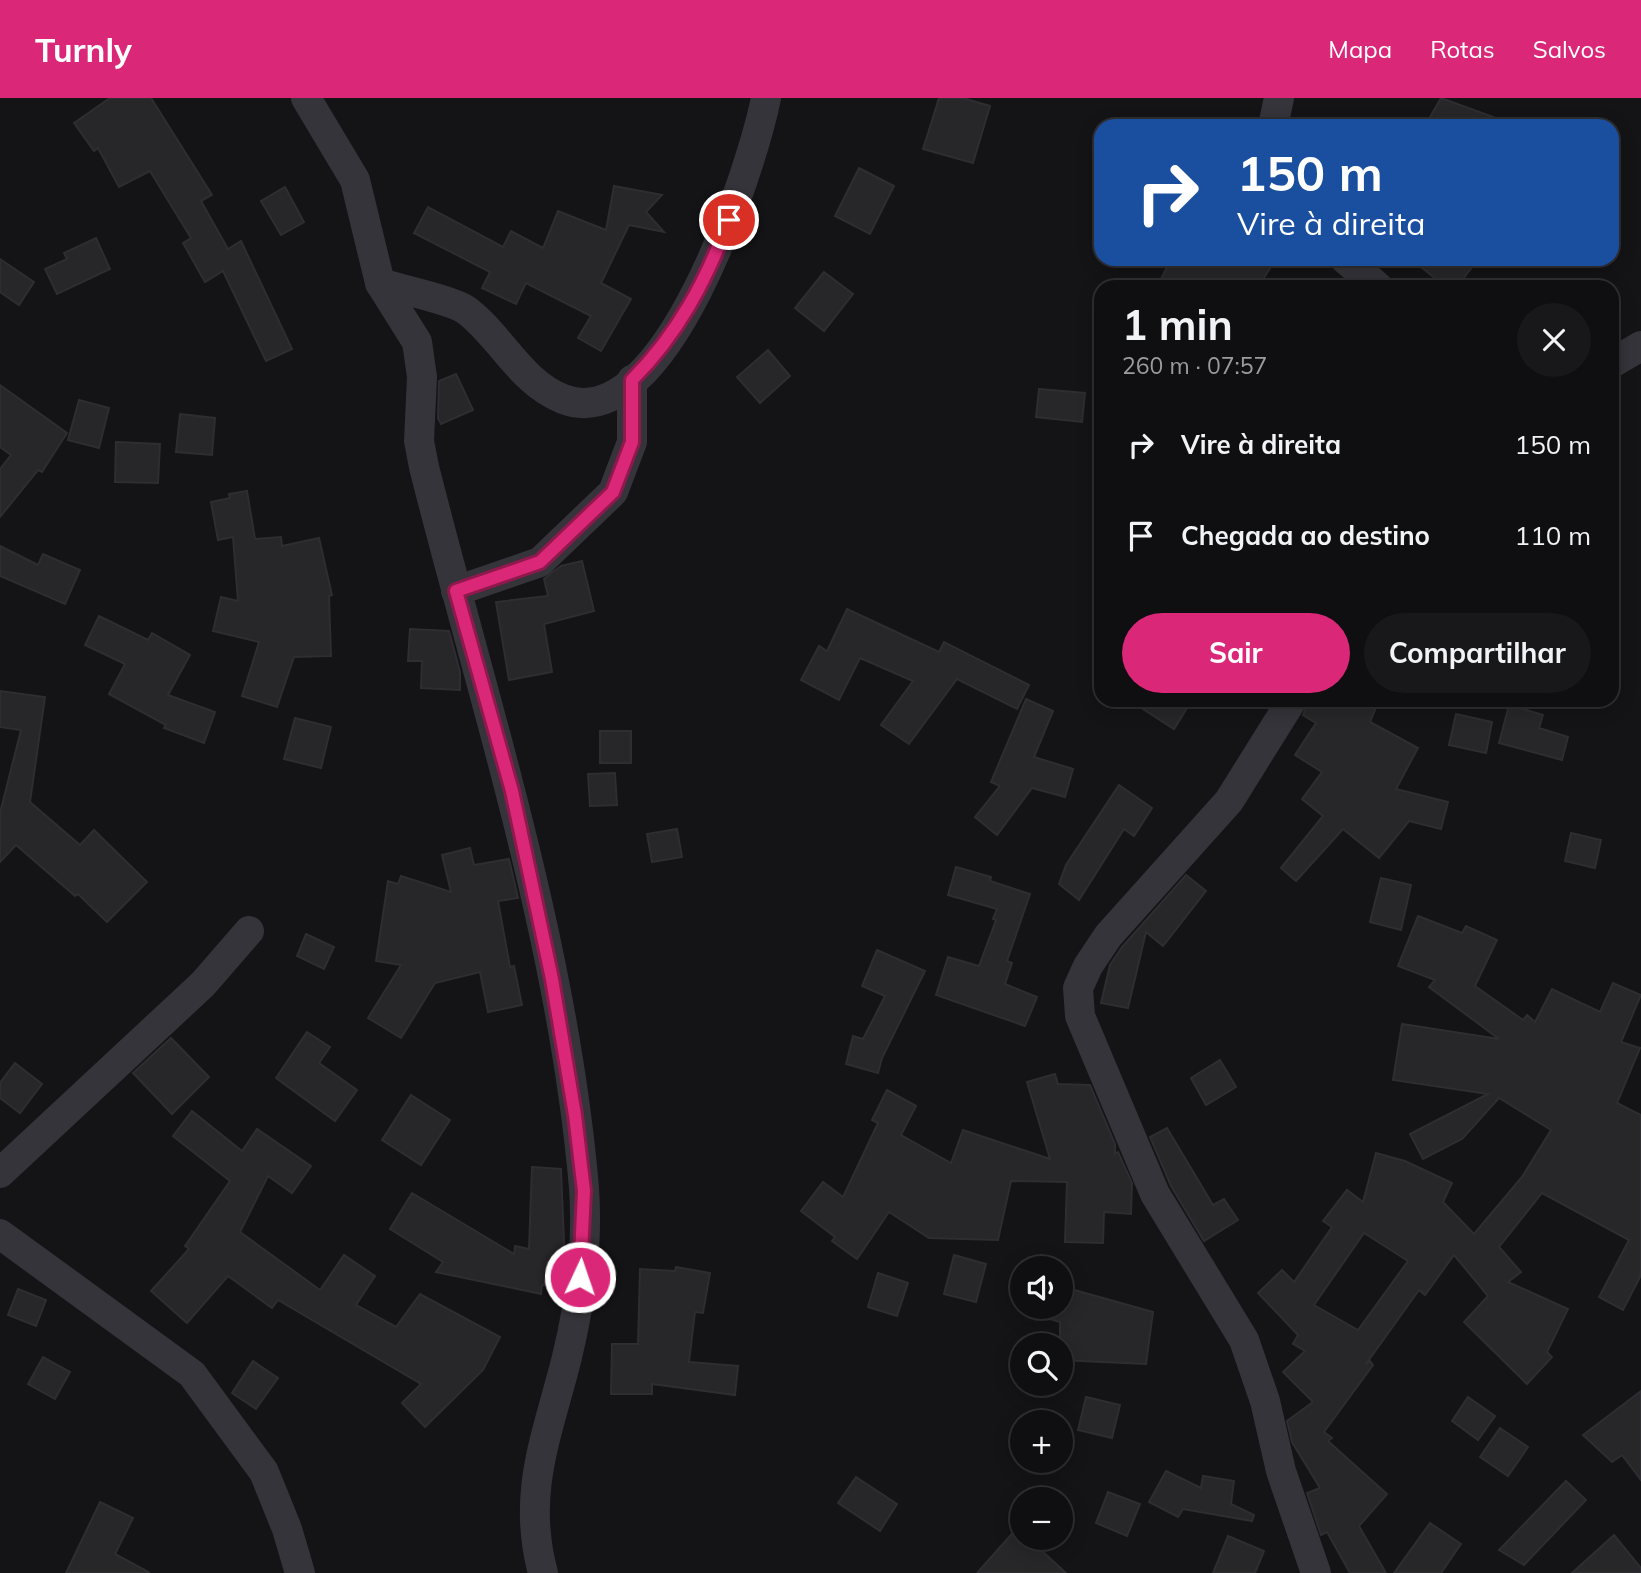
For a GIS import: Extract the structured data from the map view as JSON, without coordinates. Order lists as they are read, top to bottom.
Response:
{
  "page": {
    "header": "Turnly",
    "nav": ["Mapa", "Rotas", "Salvos"],
    "turn": ["150 m", "Vire à direita"],
    "heading": ["1 min", "260 m · 07:57"],
    "list": [
      {
        "name": "Vire à direita",
        "value": "150 m"
      },
      {
        "name": "Chegada ao destino",
        "value": "110 m"
      }
    ],
    "buttons": ["Sair", "Compartilhar"],
    "map_buttons": ["+", "−"]
  }
}
